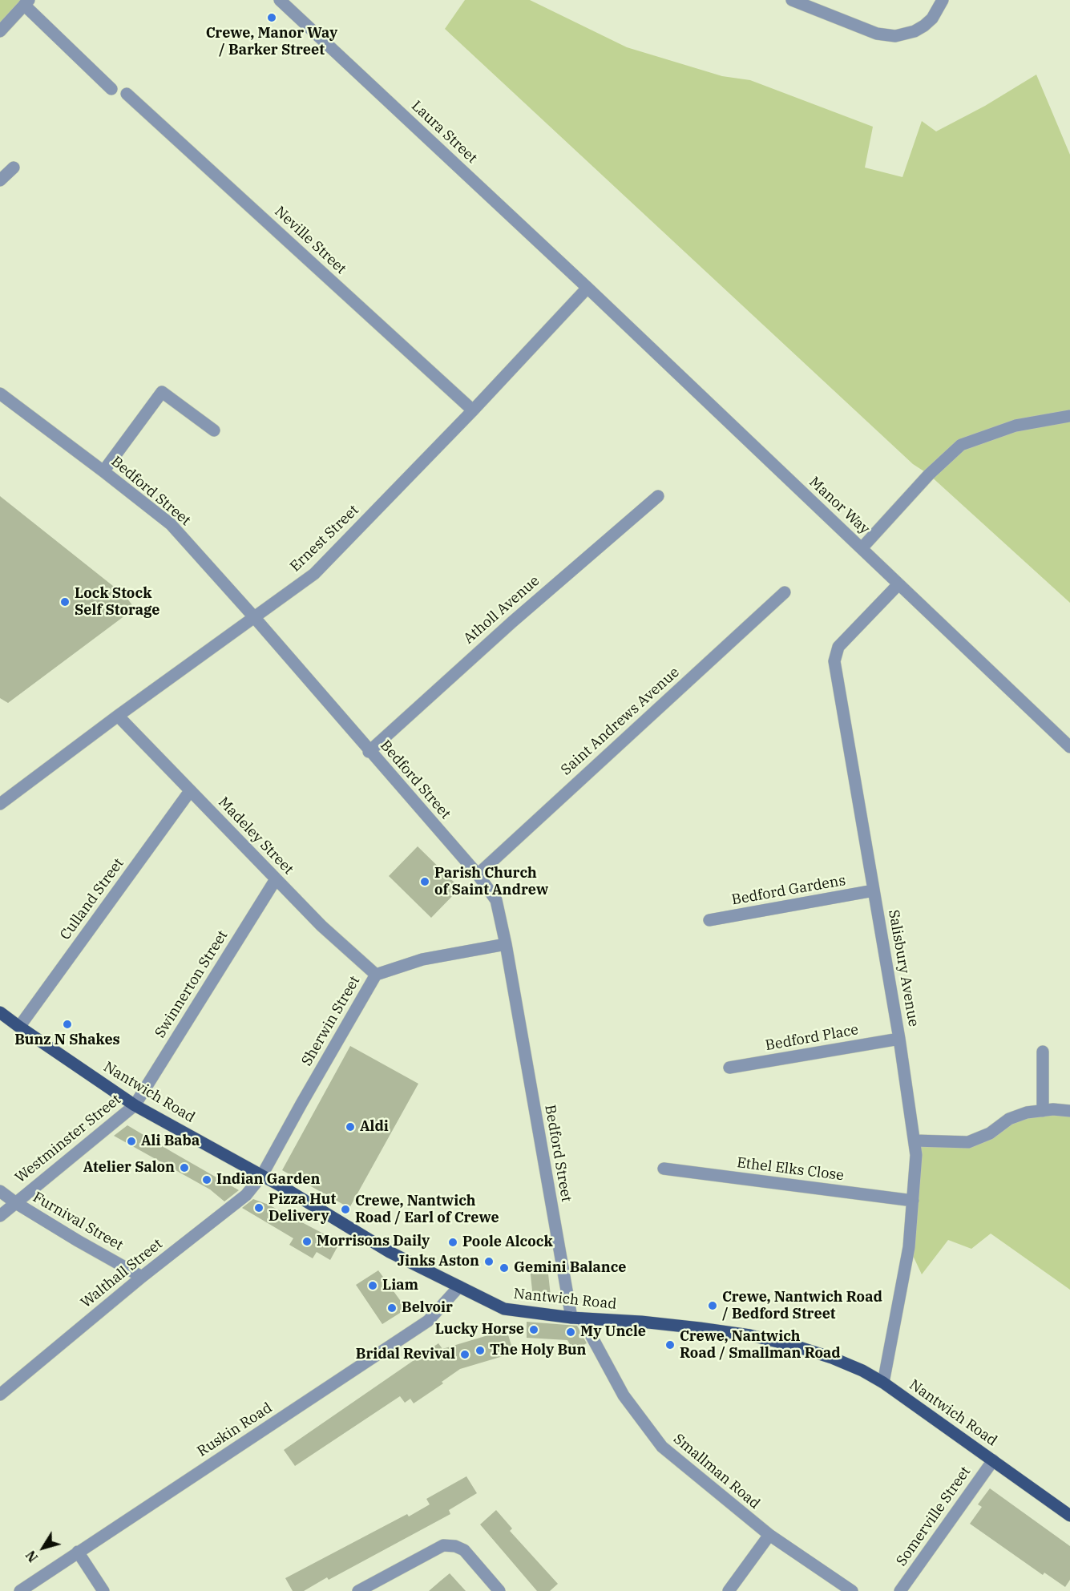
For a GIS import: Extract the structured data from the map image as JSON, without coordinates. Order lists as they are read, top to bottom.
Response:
{
  "streets": {
    "main road": ["Nantwich Road"],
    "street": [
      "Laura Street",
      "Neville Street",
      "Bedford Street",
      "Manor Way",
      "Ernest Street",
      "Atholl Avenue",
      "Saint Andrews Avenue",
      "Madeley Street",
      "Bedford Gardens",
      "Culland Street",
      "Salisbury Avenue",
      "Swinnerton Street",
      "Sherwin Street",
      "Bedford Place",
      "Westminster Street",
      "Ethel Elks Close",
      "Furnival Street",
      "Walthall Street",
      "Ruskin Road",
      "Smallman Road",
      "Somerville Street"
    ]
  },
  "crossings": [
    ["Laura Street", "Manor Way"],
    ["Laura Street", "Ernest Street"],
    ["Neville Street", "Ernest Street"],
    ["Bedford Street", "Ernest Street"],
    ["Bedford Street", "Atholl Avenue"],
    ["Bedford Street", "Saint Andrews Avenue"],
    ["Bedford Street", "Sherwin Street"],
    ["Bedford Street", "Nantwich Road"],
    ["Bedford Street", "Smallman Road"],
    ["Manor Way", "Ernest Street"],
    ["Manor Way", "Salisbury Avenue"],
    ["Ernest Street", "Madeley Street"],
    ["Madeley Street", "Culland Street"],
    ["Madeley Street", "Swinnerton Street"],
    ["Madeley Street", "Sherwin Street"],
    ["Bedford Gardens", "Salisbury Avenue"],
    ["Culland Street", "Nantwich Road"],
    ["Salisbury Avenue", "Bedford Place"],
    ["Salisbury Avenue", "Nantwich Road"],
    ["Salisbury Avenue", "Ethel Elks Close"],
    ["Swinnerton Street", "Nantwich Road"],
    ["Swinnerton Street", "Westminster Street"],
    ["Sherwin Street", "Nantwich Road"],
    ["Sherwin Street", "Walthall Street"],
    ["Nantwich Road", "Westminster Street"],
    ["Nantwich Road", "Walthall Street"],
    ["Nantwich Road", "Ruskin Road"],
    ["Nantwich Road", "Smallman Road"],
    ["Nantwich Road", "Somerville Street"],
    ["Westminster Street", "Furnival Street"],
    ["Furnival Street", "Walthall Street"]
  ],
  "places": [
    "Crewe, Manor Way / Barker Street",
    "Lock Stock Self Storage",
    "Parish Church of Saint Andrew",
    "Bunz N Shakes",
    "Aldi",
    "Ali Baba",
    "Atelier Salon",
    "Indian Garden",
    "Pizza Hut Delivery",
    "Crewe, Nantwich Road / Earl of Crewe",
    "Morrisons Daily",
    "Poole Alcock",
    "Jinks Aston",
    "Gemini Balance",
    "Liam",
    "Crewe, Nantwich Road / Bedford Street",
    "Belvoir",
    "Lucky Horse",
    "My Uncle",
    "Crewe, Nantwich Road / Smallman Road",
    "The Holy Bun",
    "Bridal Revival"
  ],
  "north": "bottom left"
}
